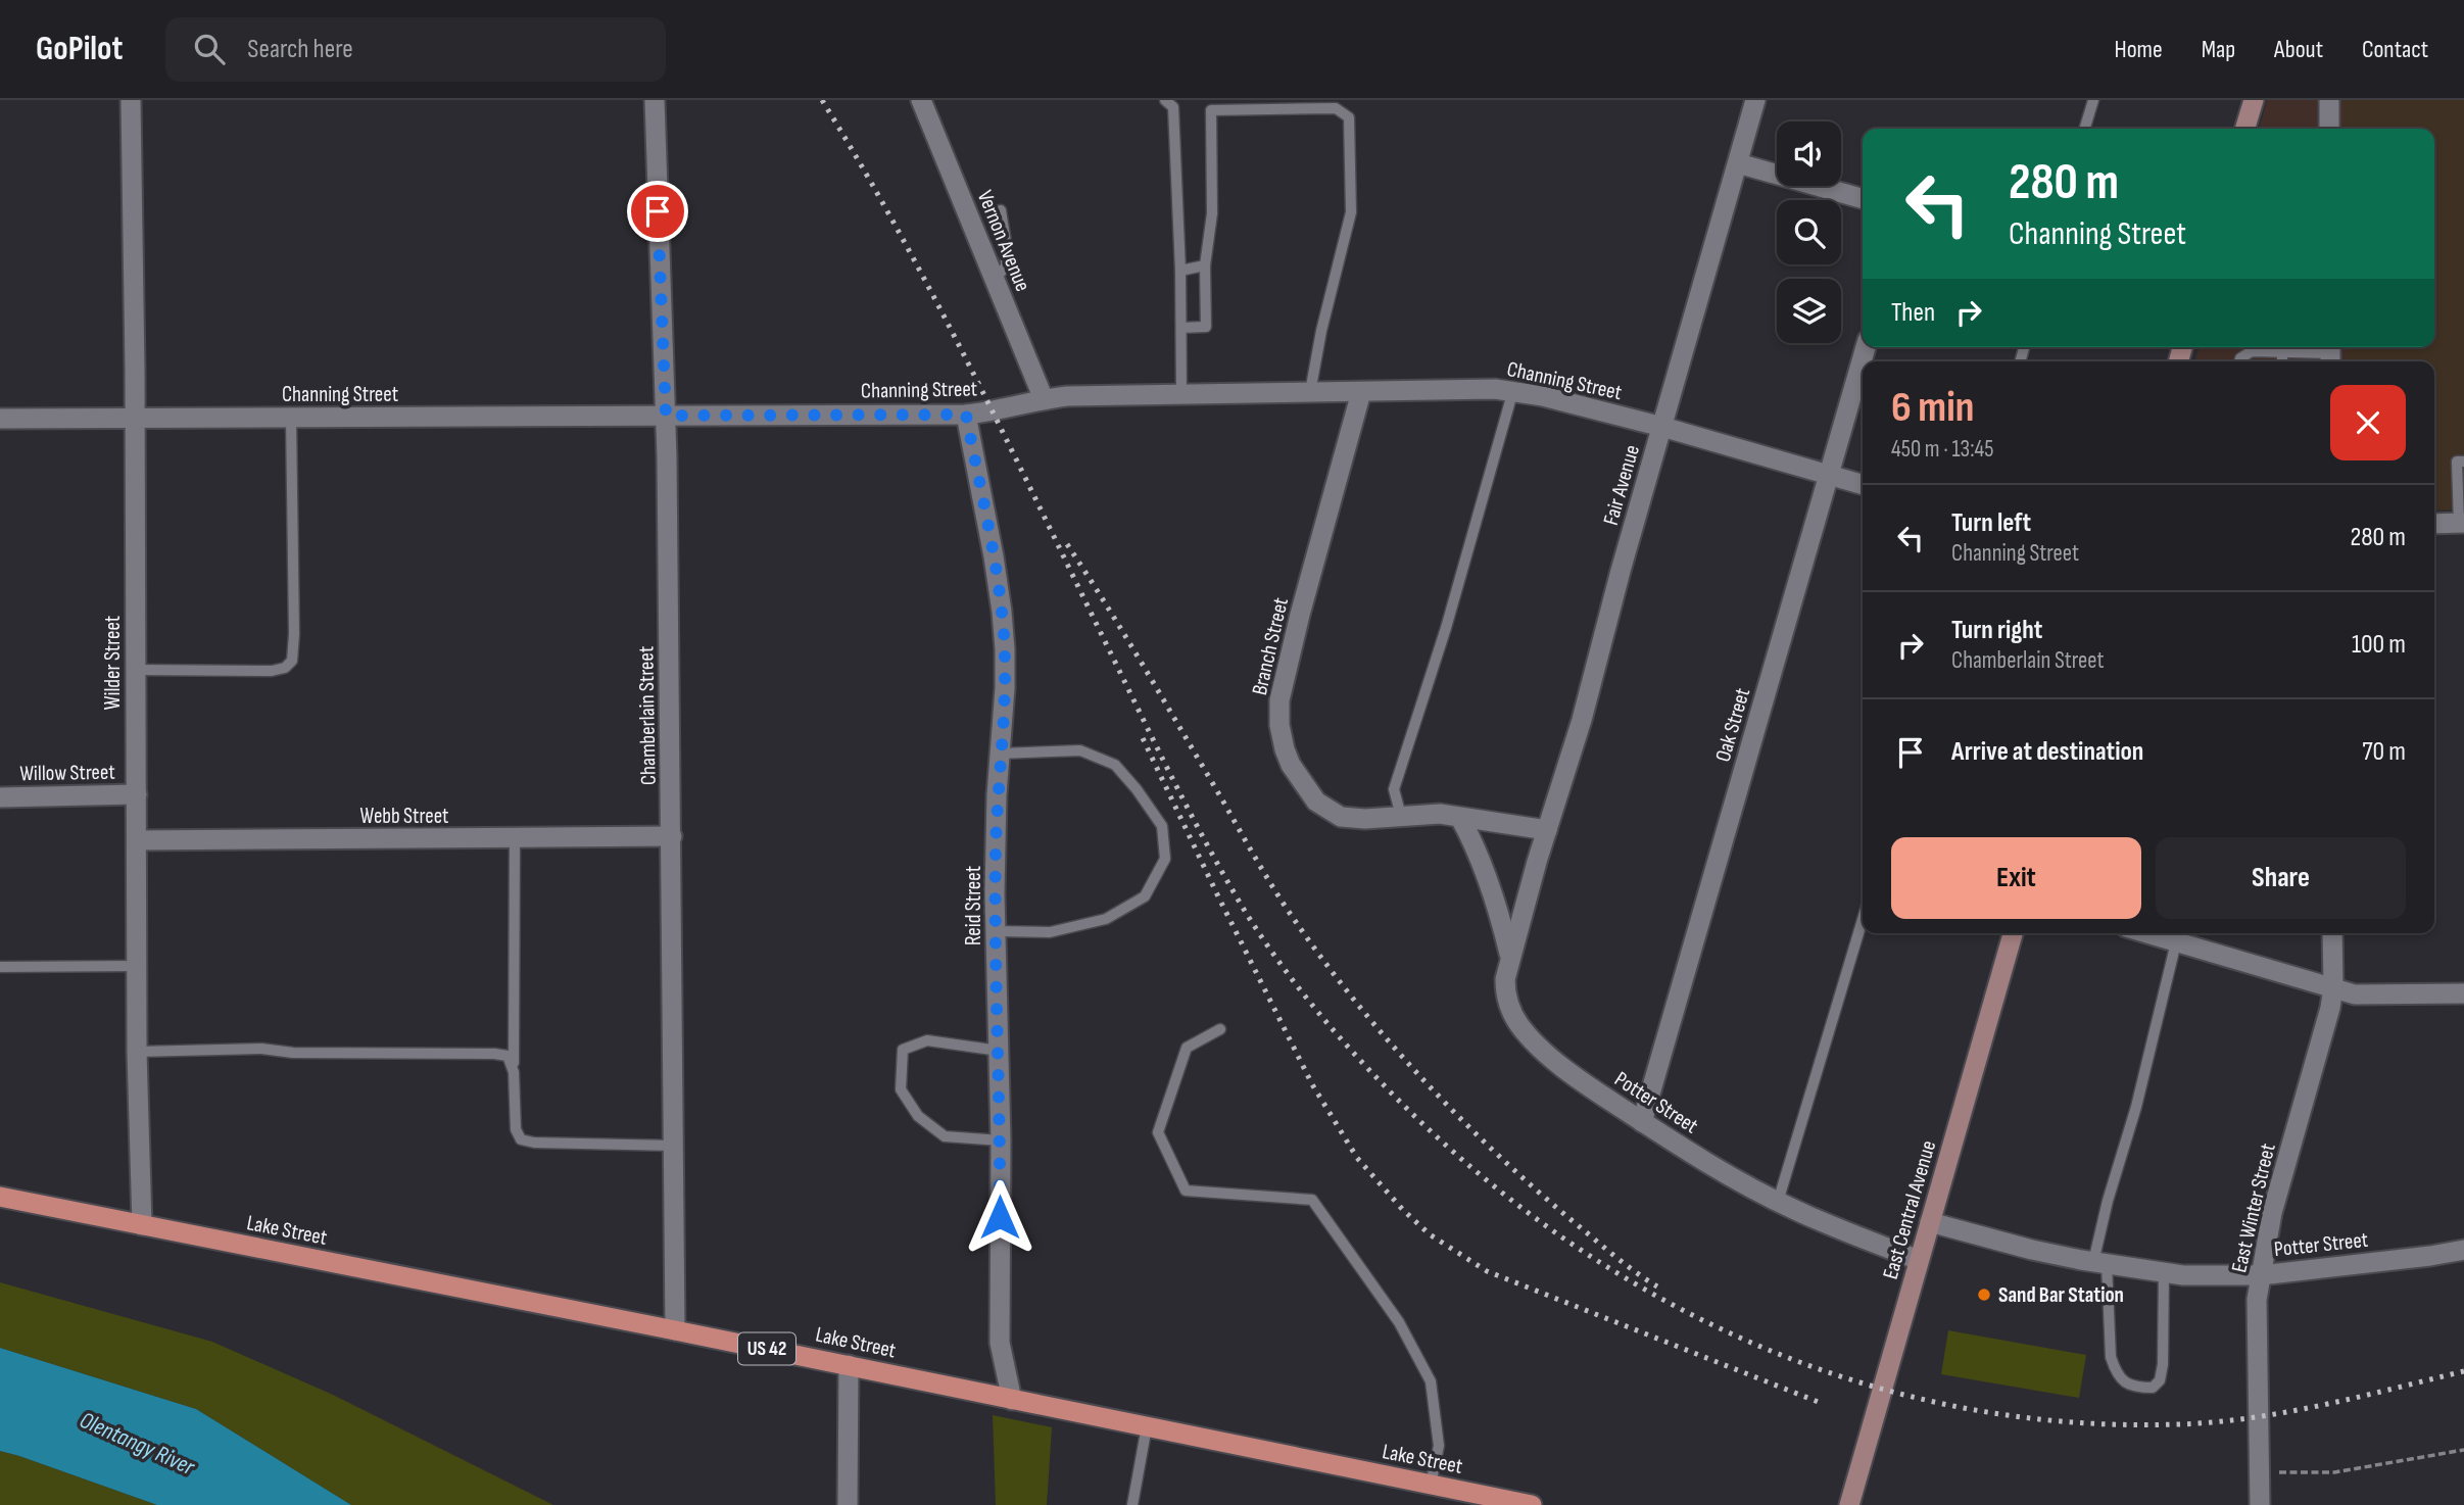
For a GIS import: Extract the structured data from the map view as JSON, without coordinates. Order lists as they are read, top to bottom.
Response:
{
  "streets": {
    "main road": ["East Central Avenue", "Lake Street", "US 42"],
    "street": [
      "Vernon Avenue",
      "Channing Street",
      "Fair Avenue",
      "Branch Street",
      "Wilder Street",
      "Chamberlain Street",
      "Oak Street",
      "Willow Street",
      "Webb Street",
      "Reid Street",
      "Potter Street",
      "East Winter Street"
    ]
  },
  "crossings": [
    ["Vernon Avenue", "Channing Street"],
    ["Channing Street", "Fair Avenue"],
    ["Channing Street", "Branch Street"],
    ["Channing Street", "Wilder Street"],
    ["Channing Street", "Chamberlain Street"],
    ["Channing Street", "Oak Street"],
    ["Channing Street", "Reid Street"],
    ["Fair Avenue", "Branch Street"],
    ["Fair Avenue", "Potter Street"],
    ["Wilder Street", "Willow Street"],
    ["Wilder Street", "Webb Street"],
    ["Wilder Street", "Lake Street"],
    ["Chamberlain Street", "Webb Street"],
    ["Chamberlain Street", "Lake Street"],
    ["Oak Street", "Potter Street"],
    ["Reid Street", "Lake Street"],
    ["Potter Street", "East Winter Street"],
    ["Potter Street", "East Central Avenue"]
  ],
  "water": ["Olentangy River"],
  "places": ["Sand Bar Station"],
  "page": {
    "header": "GoPilot",
    "search": "Search here",
    "nav": [
      "Home",
      "Map",
      "About",
      "Contact"
    ],
    "turn": ["280 m", "Channing Street"],
    "then": "Then",
    "heading": ["6 min", "450 m · 13:45"],
    "list": [
      {
        "name": "Turn left",
        "note": "Channing Street",
        "value": "280 m"
      },
      {
        "name": "Turn right",
        "note": "Chamberlain Street",
        "value": "100 m"
      },
      {
        "name": "Arrive at destination",
        "value": "70 m"
      }
    ],
    "buttons": ["Exit", "Share"]
  }
}
